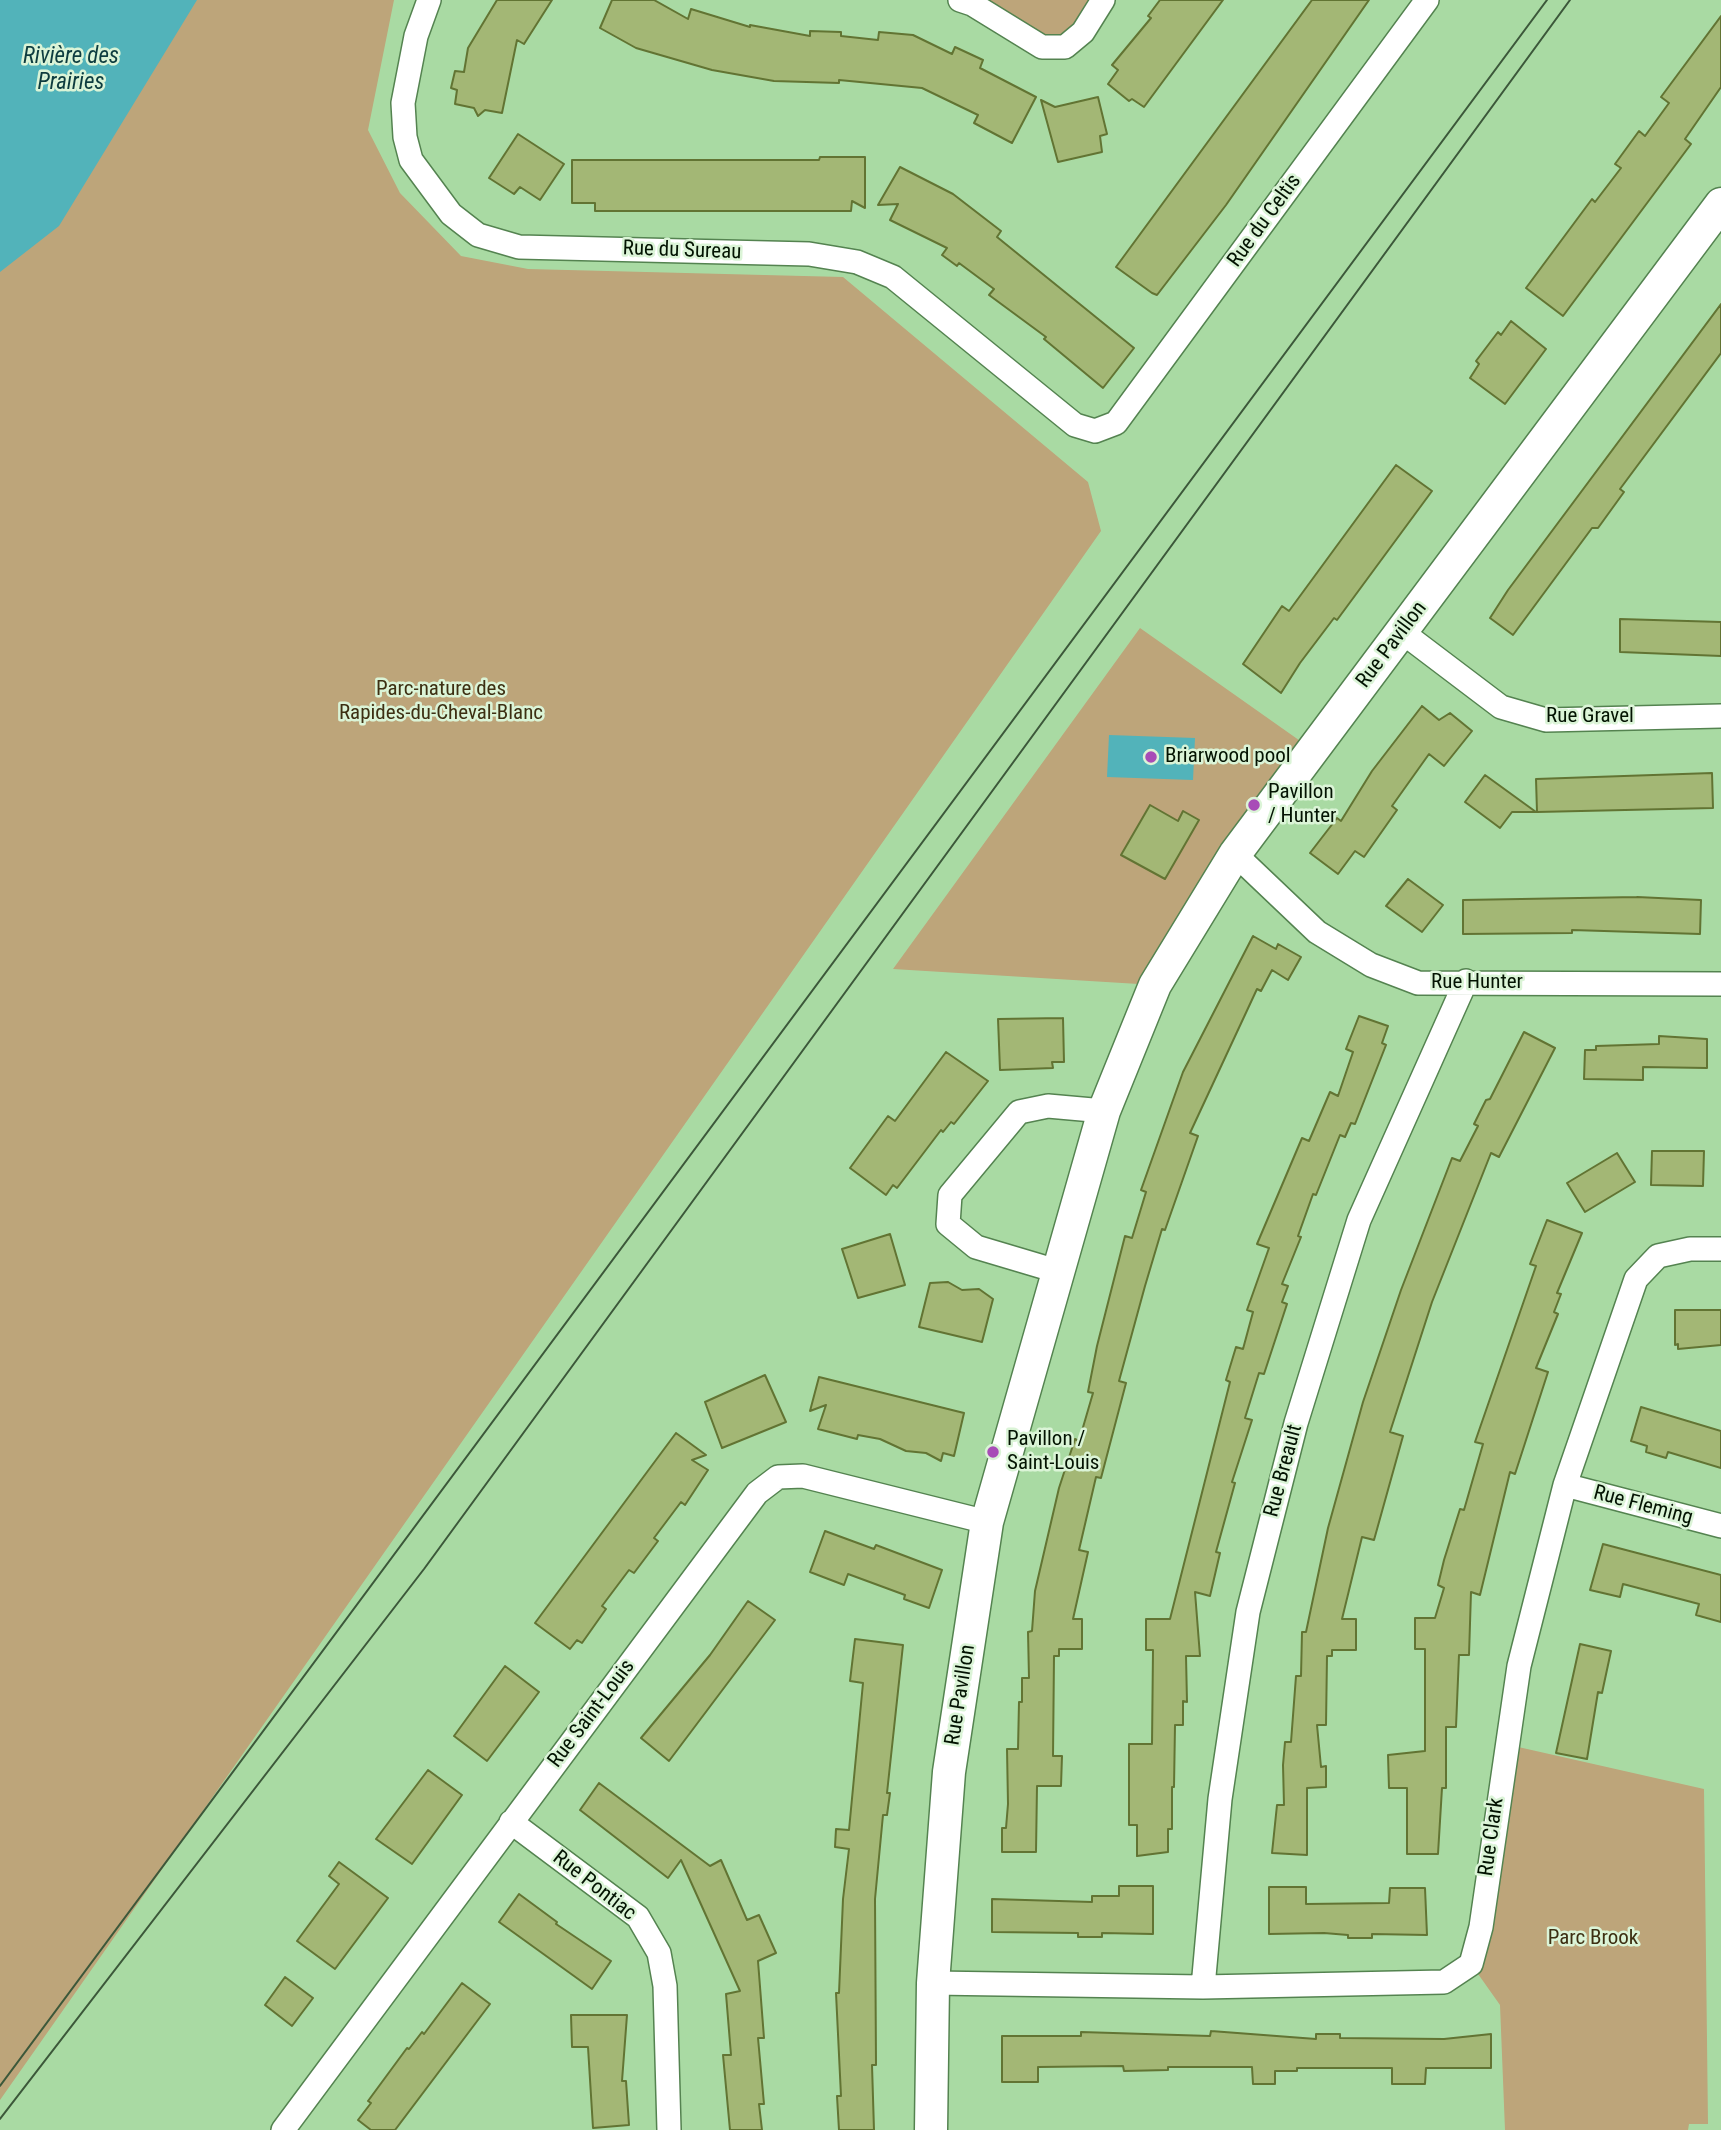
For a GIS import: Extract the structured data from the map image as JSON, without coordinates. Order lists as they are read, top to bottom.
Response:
{
  "streets": {
    "street": [
      "Rue du Celtis",
      "Rue du Sureau",
      "Rue Pavillon",
      "Rue Gravel",
      "Rue Hunter",
      "Rue Breault",
      "Rue Fleming",
      "Rue Saint-Louis",
      "Rue Clark",
      "Rue Pontiac"
    ]
  },
  "crossings": [
    ["Rue du Celtis", "Rue du Sureau"],
    ["Rue Pavillon", "Rue Gravel"],
    ["Rue Pavillon", "Rue Hunter"],
    ["Rue Pavillon", "Rue Saint-Louis"],
    ["Rue Pavillon", "Rue Clark"],
    ["Rue Hunter", "Rue Breault"],
    ["Rue Breault", "Rue Clark"],
    ["Rue Fleming", "Rue Clark"],
    ["Rue Saint-Louis", "Rue Pontiac"]
  ],
  "water": ["Rivière des Prairies"],
  "parks": ["Parc-nature des Rapides-du-Cheval-Blanc", "Parc Brook"],
  "places": ["Briarwood pool", "Pavillon / Hunter", "Pavillon / Saint-Louis"]
}
